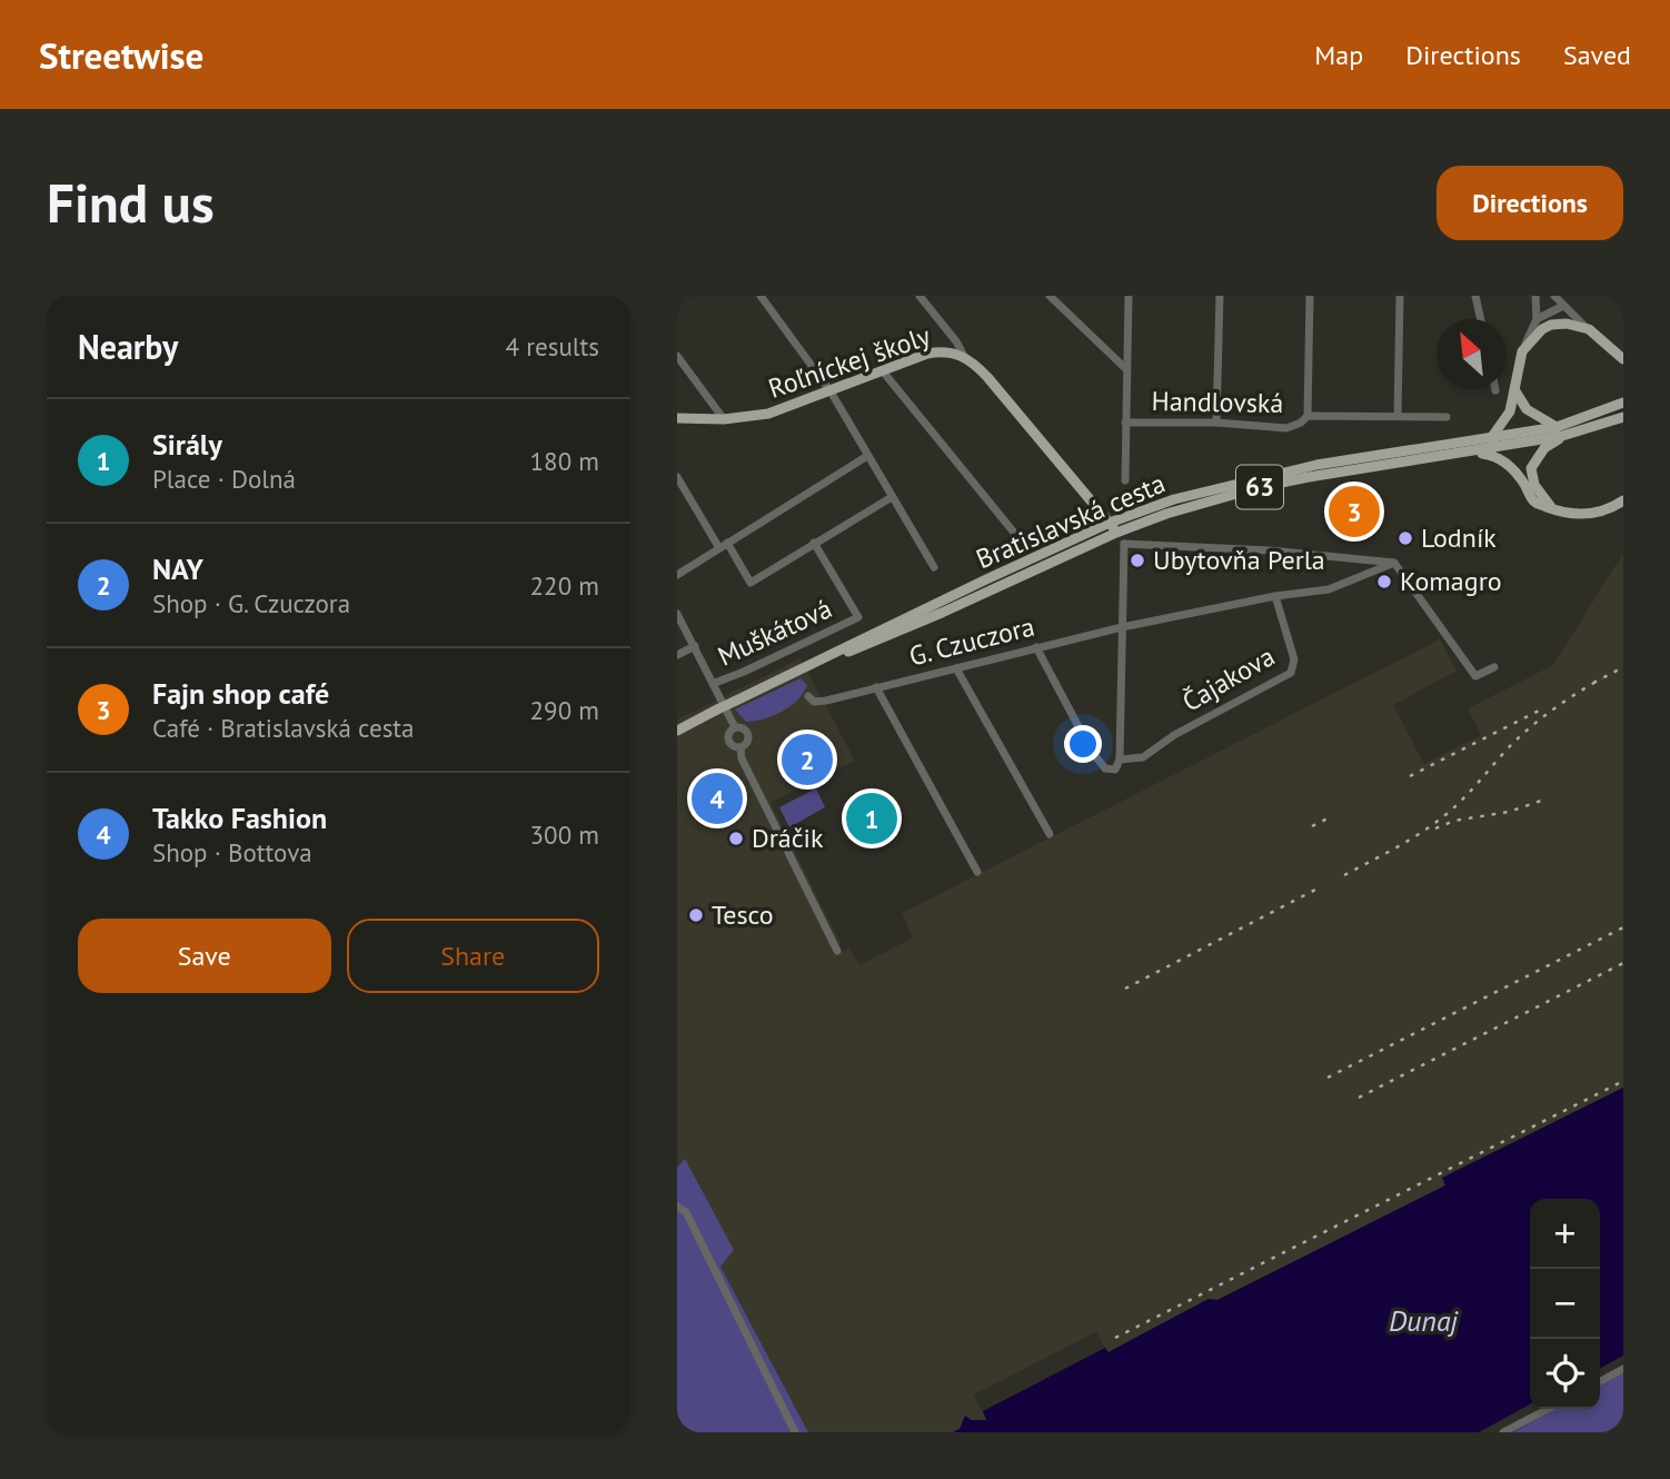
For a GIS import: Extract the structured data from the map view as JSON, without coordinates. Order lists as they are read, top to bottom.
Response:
{
  "streets": {
    "main road": ["Roľníckej školy", "63", "Bratislavská cesta"],
    "street": [
      "Handlovská",
      "Muškátová",
      "G. Czuczora",
      "Čajakova"
    ]
  },
  "crossings": [
    ["Roľníckej školy", "Bratislavská cesta"],
    ["G. Czuczora", "Čajakova"]
  ],
  "water": ["Dunaj"],
  "places": [
    "Lodník",
    "Ubytovňa Perla",
    "Komagro",
    "Dráčik",
    "Tesco"
  ],
  "north": "top left",
  "page": {
    "header": "Streetwise",
    "nav": ["Map", "Directions", "Saved"],
    "buttons": [
      "Directions",
      ["Save", "Share"]
    ],
    "title": "Find us",
    "heading": ["Nearby", "4 results"],
    "list": [
      {
        "mark": "1",
        "name": "Sirály",
        "note": "Place · Dolná",
        "value": "180 m"
      },
      {
        "mark": "2",
        "name": "NAY",
        "note": "Shop · G. Czuczora",
        "value": "220 m"
      },
      {
        "mark": "3",
        "name": "Fajn shop café",
        "note": "Café · Bratislavská cesta",
        "value": "290 m"
      },
      {
        "mark": "4",
        "name": "Takko Fashion",
        "note": "Shop · Bottova",
        "value": "300 m"
      }
    ],
    "pins": [
      "3",
      "2",
      "4",
      "1"
    ],
    "map_buttons": ["+", "−"]
  }
}
